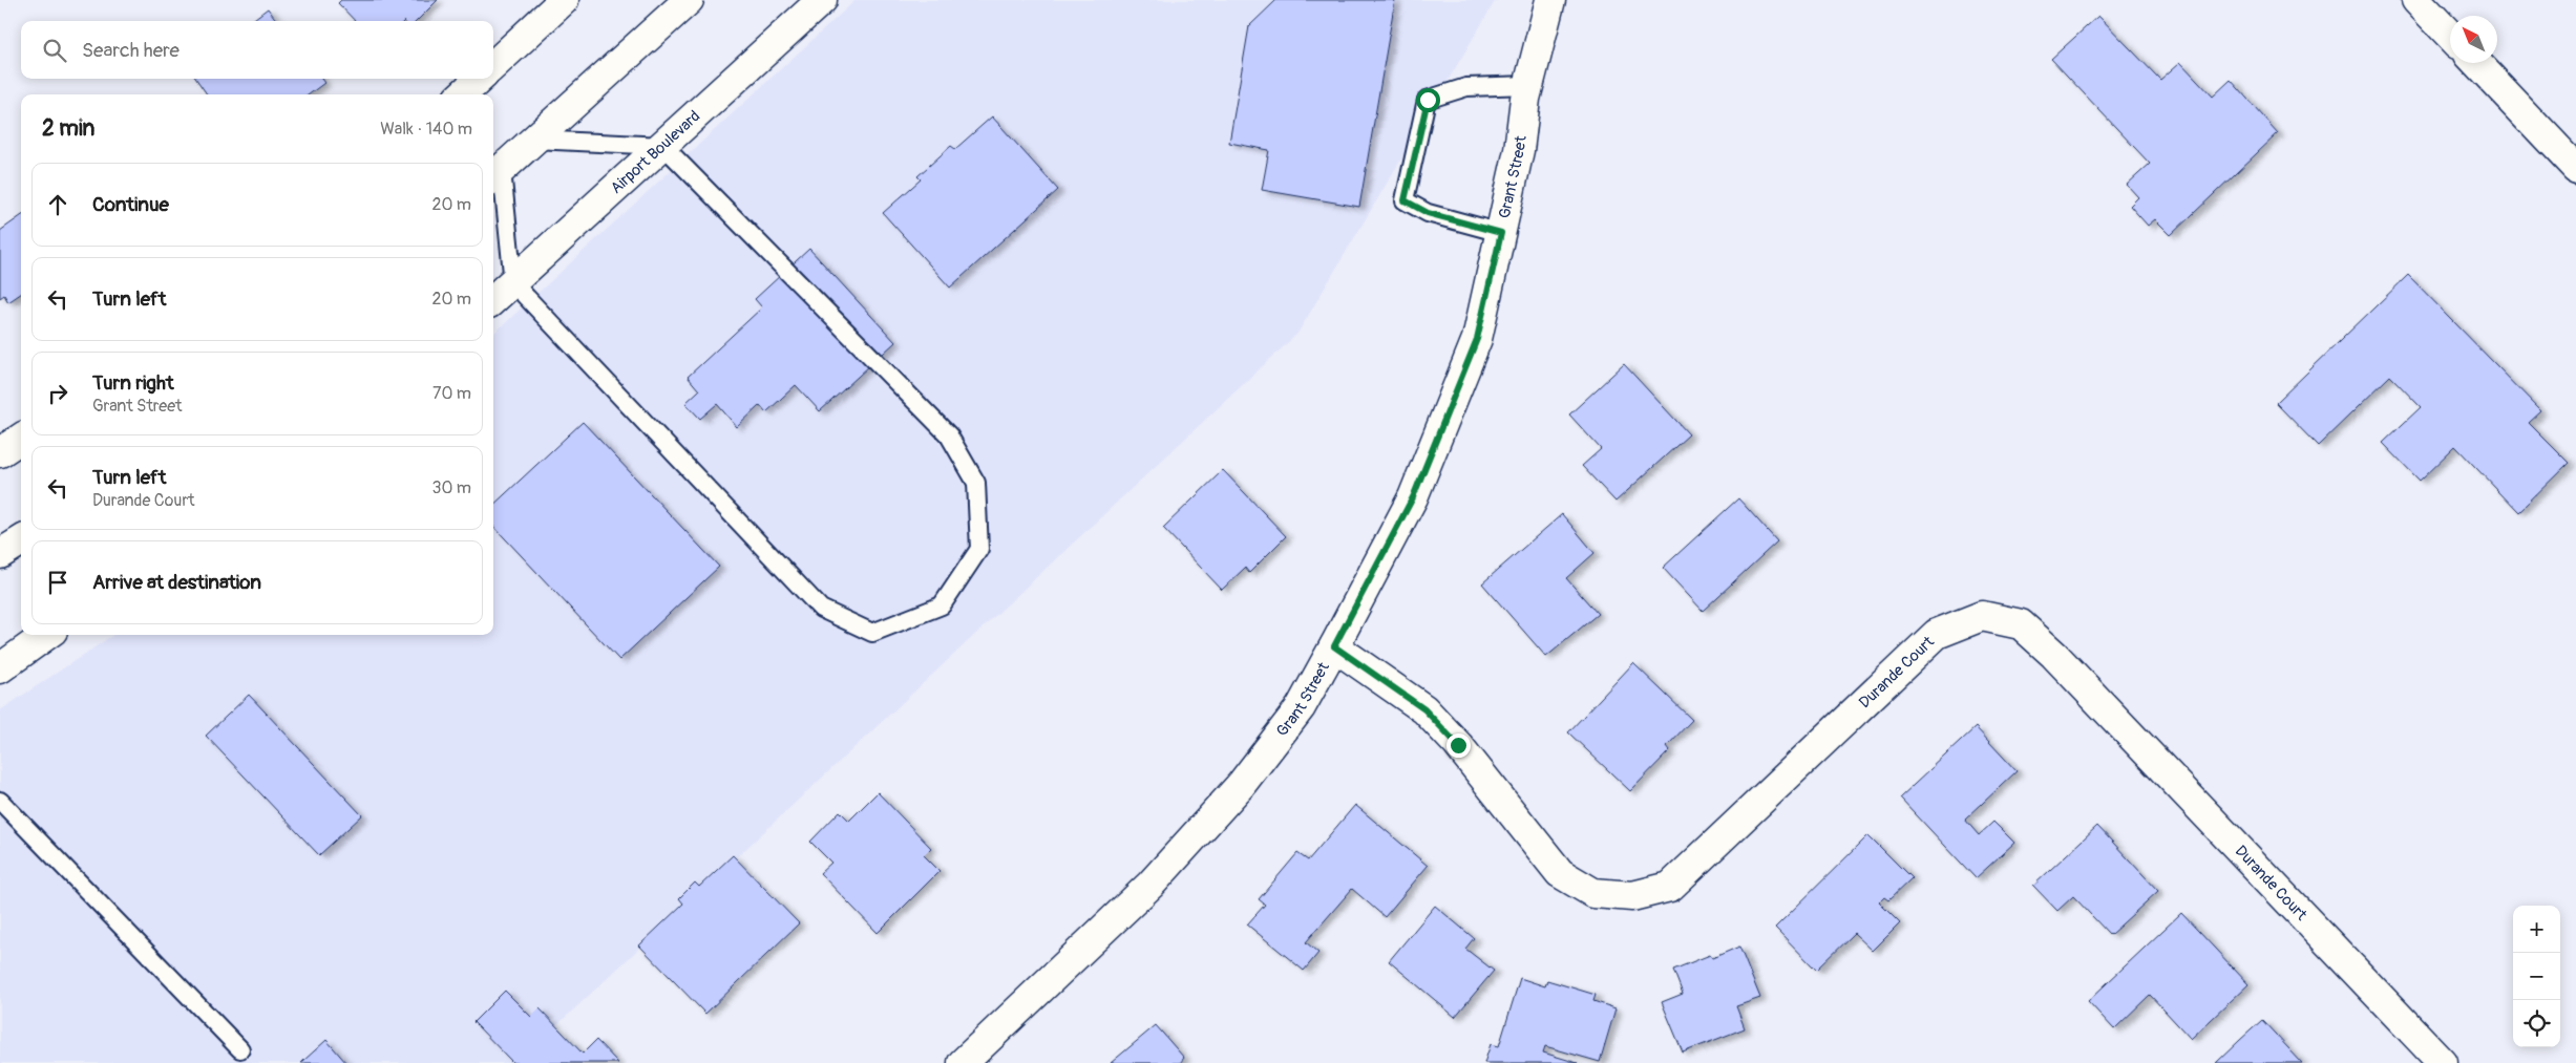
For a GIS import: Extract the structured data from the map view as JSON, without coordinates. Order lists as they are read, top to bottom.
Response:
{
  "streets": {
    "street": ["Airport Boulevard", "Grant Street", "Durande Court"]
  },
  "crossings": [
    ["Grant Street", "Durande Court"]
  ],
  "north": "top left",
  "page": {
    "search": "Search here",
    "heading": ["2 min", "Walk · 140 m"],
    "list": [
      ["Continue", "20 m"],
      ["Turn left", "20 m"],
      ["Turn right", "Grant Street", "70 m"],
      ["Turn left", "Durande Court", "30 m"],
      "Arrive at destination"
    ],
    "map_buttons": ["+", "−"]
  }
}
